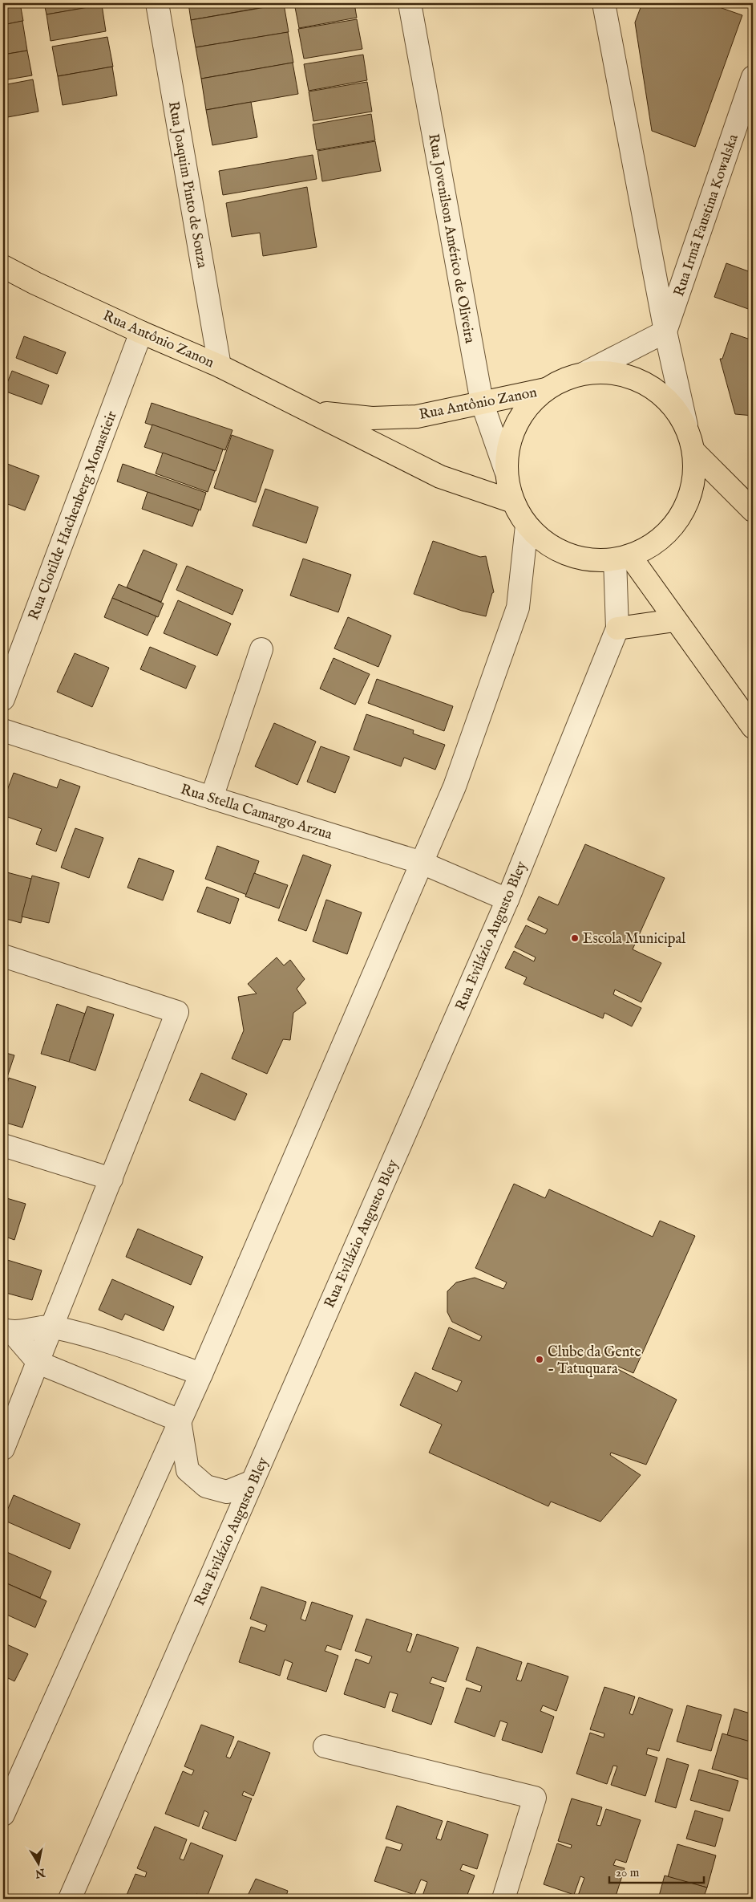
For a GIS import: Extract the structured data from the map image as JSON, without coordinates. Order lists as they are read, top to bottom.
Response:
{
  "streets": {
    "main road": ["Rua Antônio Zanon"],
    "street": [
      "Rua Joaquim Pinto de Souza",
      "Rua Irmã Faustina Kowalska",
      "Rua Jovenilson Américo de Oliveira",
      "Rua Clotilde Hachenberg Monastieir",
      "Rua Stella Camargo Arzua",
      "Rua Evilázio Augusto Bley"
    ]
  },
  "crossings": [
    ["Rua Joaquim Pinto de Souza", "Rua Antônio Zanon"],
    ["Rua Jovenilson Américo de Oliveira", "Rua Antônio Zanon"],
    ["Rua Antônio Zanon", "Rua Clotilde Hachenberg Monastieir"],
    ["Rua Stella Camargo Arzua", "Rua Evilázio Augusto Bley"]
  ],
  "places": ["Escola Municipal", "Clube da Gente - Tatuquara"],
  "scale_bar": "20 m",
  "north": "bottom"
}
